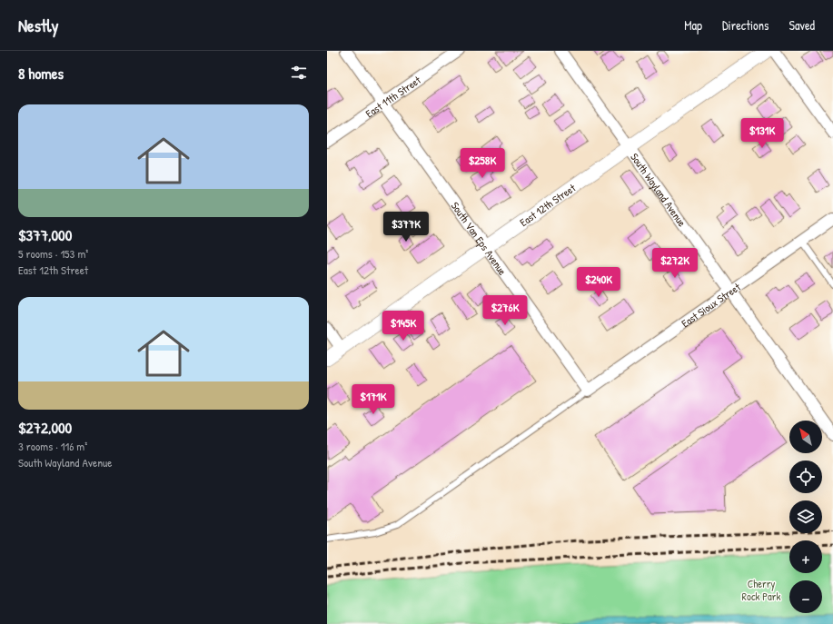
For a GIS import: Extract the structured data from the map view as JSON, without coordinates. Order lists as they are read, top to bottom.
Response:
{
  "streets": {
    "street": [
      "East 11th Street",
      "South Wayland Avenue",
      "East 12th Street",
      "South Van Eps Avenue",
      "East Sioux Street"
    ]
  },
  "crossings": [
    ["East 11th Street", "South Van Eps Avenue"],
    ["South Wayland Avenue", "East 12th Street"],
    ["South Wayland Avenue", "East Sioux Street"],
    ["East 12th Street", "South Van Eps Avenue"],
    ["South Van Eps Avenue", "East Sioux Street"]
  ],
  "parks": ["Cherry Rock Park"],
  "north": "top left",
  "page": {
    "header": "Nestly",
    "nav": ["Map", "Directions", "Saved"],
    "heading": "8 homes",
    "list": [
      {
        "name": "$377,000",
        "note": "5 rooms · 153 m² · East 12th Street"
      },
      {
        "name": "$272,000",
        "note": "3 rooms · 116 m² · South Wayland Avenue"
      }
    ],
    "price": [
      "$131K",
      "$258K",
      "$377K",
      "$272K",
      "$240K",
      "$276K",
      "$145K",
      "$171K"
    ],
    "map_buttons": ["+", "−"]
  }
}
